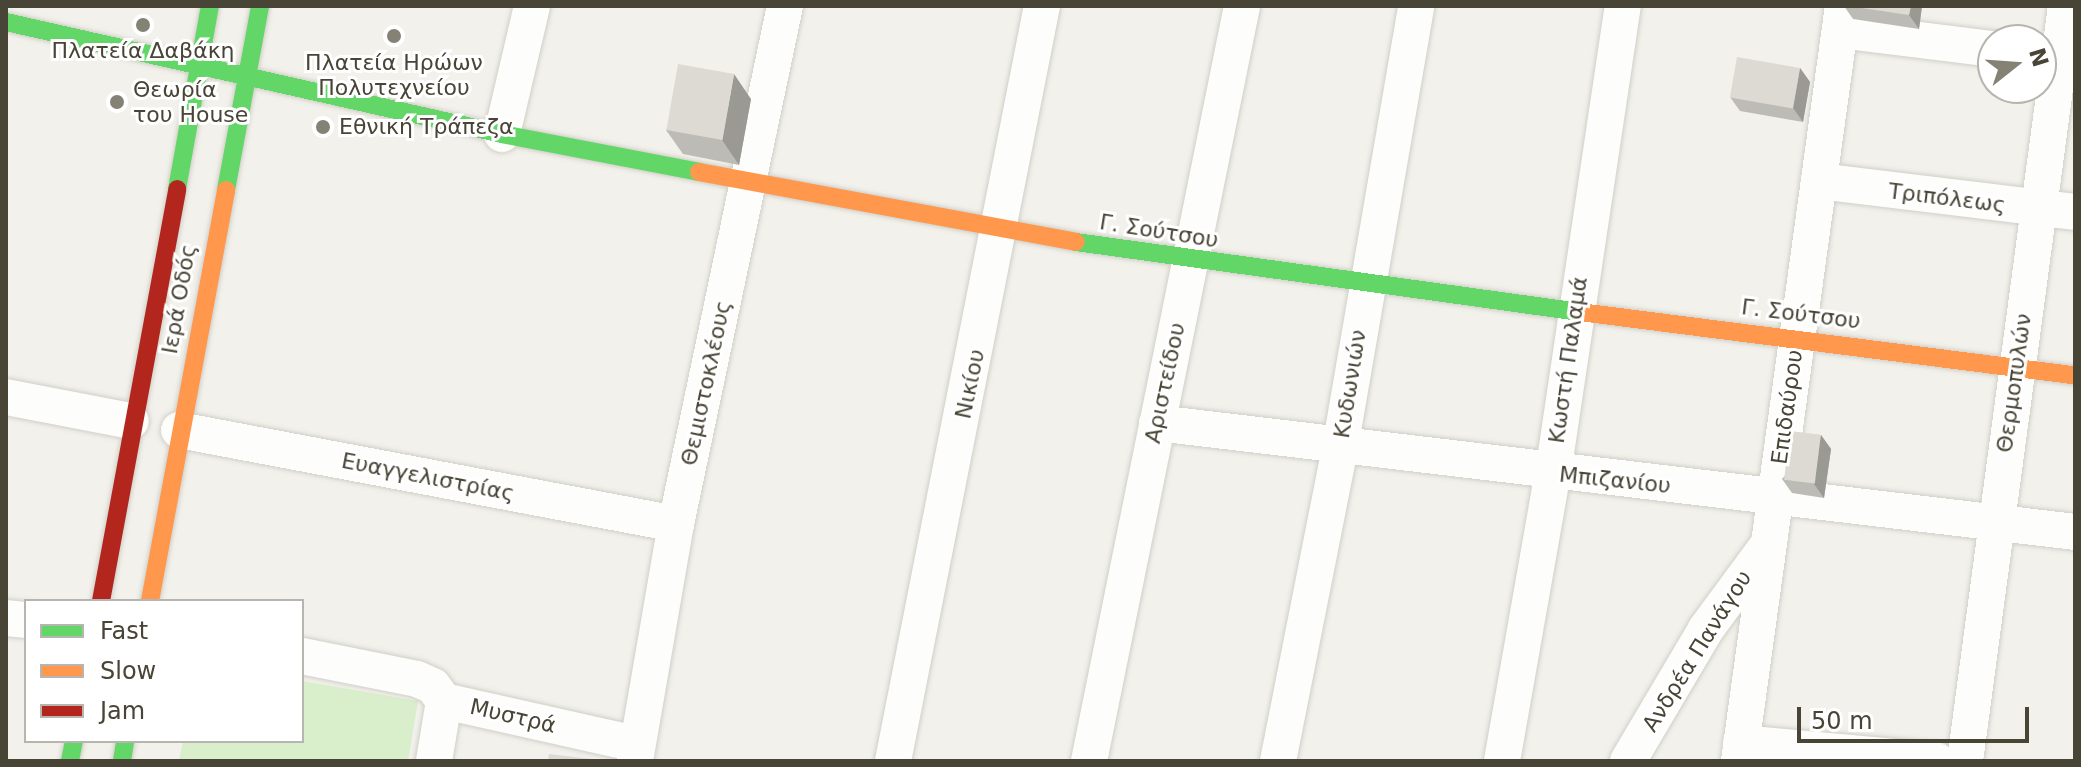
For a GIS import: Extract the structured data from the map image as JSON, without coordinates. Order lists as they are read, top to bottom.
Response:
{
  "streets": {
    "street": [
      "Τριπόλεως",
      "Γ. Σούτσου",
      "Ιερά Οδός",
      "Κωστή Παλαμά",
      "Θεμιστοκλέους",
      "Αριστείδου",
      "Θερμοπυλών",
      "Νικίου",
      "Κυδωνιών",
      "Επιδαύρου",
      "Ευαγγελιστρίας",
      "Μπιζανίου",
      "Ανδρέα Πανάγου",
      "Μυστρά"
    ]
  },
  "crossings": [
    ["Τριπόλεως", "Θερμοπυλών"],
    ["Τριπόλεως", "Επιδαύρου"],
    ["Γ. Σούτσου", "Ιερά Οδός"],
    ["Γ. Σούτσου", "Κωστή Παλαμά"],
    ["Γ. Σούτσου", "Θεμιστοκλέους"],
    ["Γ. Σούτσου", "Αριστείδου"],
    ["Γ. Σούτσου", "Θερμοπυλών"],
    ["Γ. Σούτσου", "Νικίου"],
    ["Γ. Σούτσου", "Κυδωνιών"],
    ["Γ. Σούτσου", "Επιδαύρου"],
    ["Ιερά Οδός", "Ευαγγελιστρίας"],
    ["Κωστή Παλαμά", "Μπιζανίου"],
    ["Θεμιστοκλέους", "Ευαγγελιστρίας"],
    ["Θεμιστοκλέους", "Μυστρά"],
    ["Αριστείδου", "Μπιζανίου"],
    ["Θερμοπυλών", "Μπιζανίου"],
    ["Κυδωνιών", "Μπιζανίου"],
    ["Επιδαύρου", "Μπιζανίου"],
    ["Επιδαύρου", "Ανδρέα Πανάγου"]
  ],
  "places": [
    "Πλατεία Δαβάκη",
    "Πλατεία Ηρώων Πολυτεχνείου",
    "Θεωρία του House",
    "Εθνική Τράπεζα"
  ],
  "legend": ["Fast", "Slow", "Jam"],
  "scale_bar": "50 m",
  "north": "right"
}
